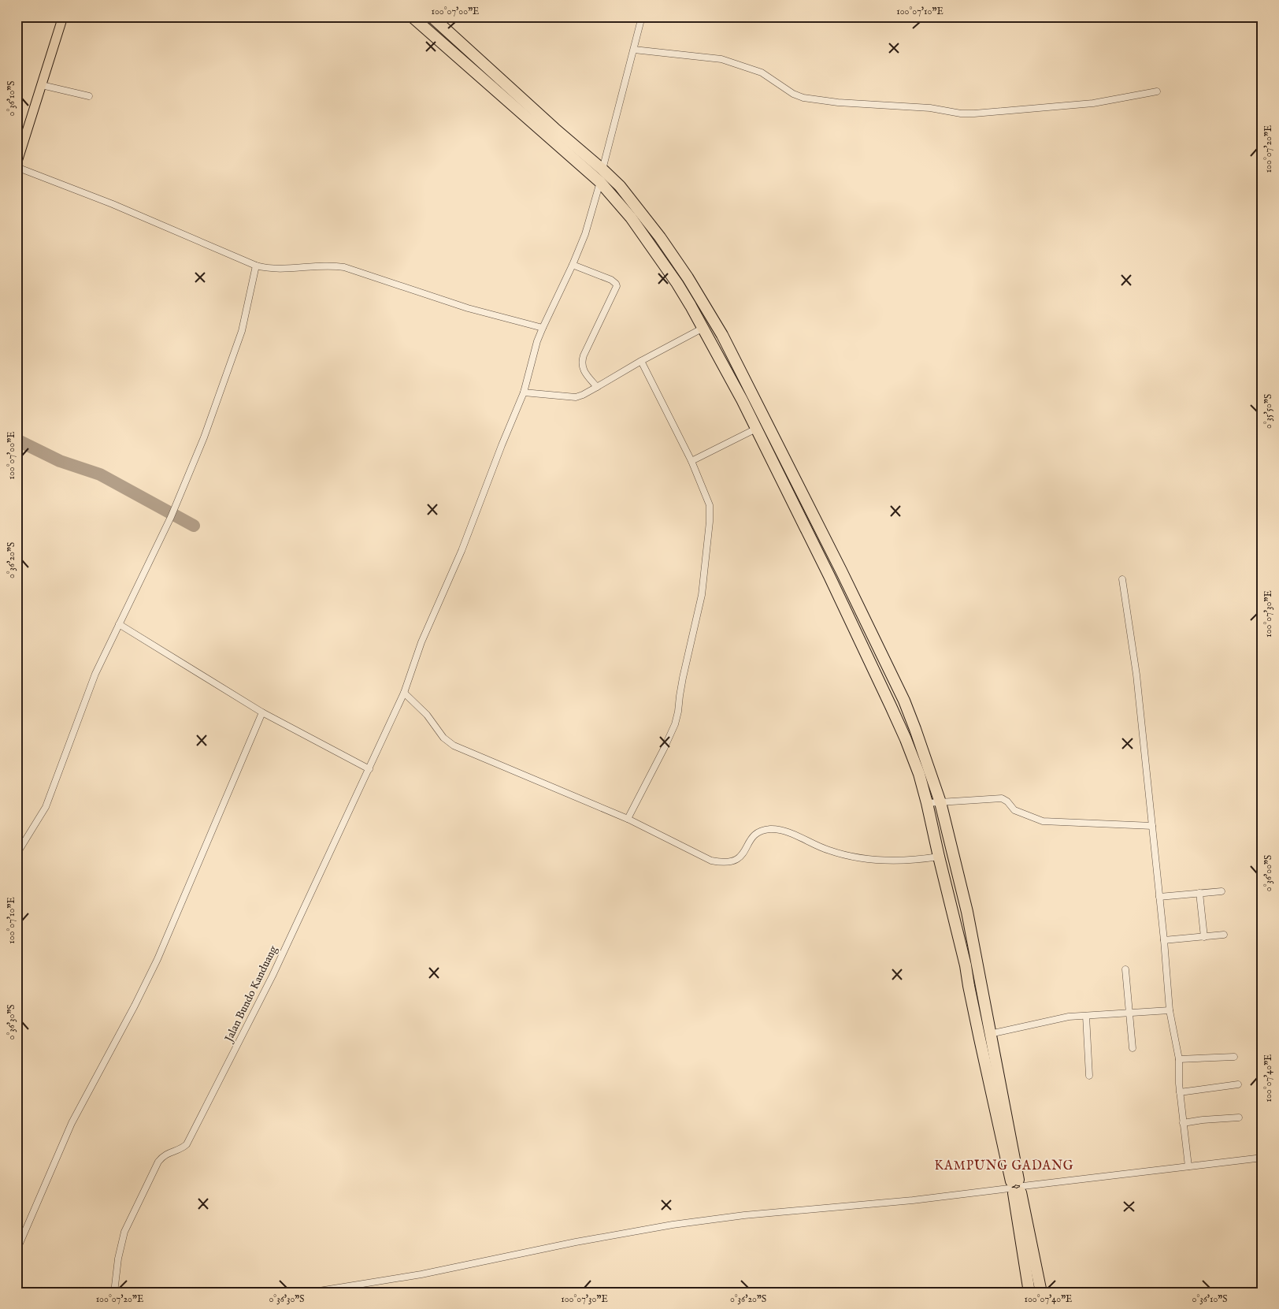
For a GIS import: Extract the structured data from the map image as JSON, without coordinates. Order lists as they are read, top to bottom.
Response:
{
  "streets": {
    "street": ["Jalan Bundo Kanduang"]
  },
  "districts": ["KAMPUNG GADANG"],
  "coordinates": [
    "100°07'00\"E",
    "100°07'10\"E",
    "0°36'10\"S",
    "100°07'20\"E",
    "0°35'50\"S",
    "0°36'20\"S",
    "100°07'30\"E",
    "0°36'00\"S",
    "0°36'30\"S",
    "100°07'40\"E"
  ]
}
